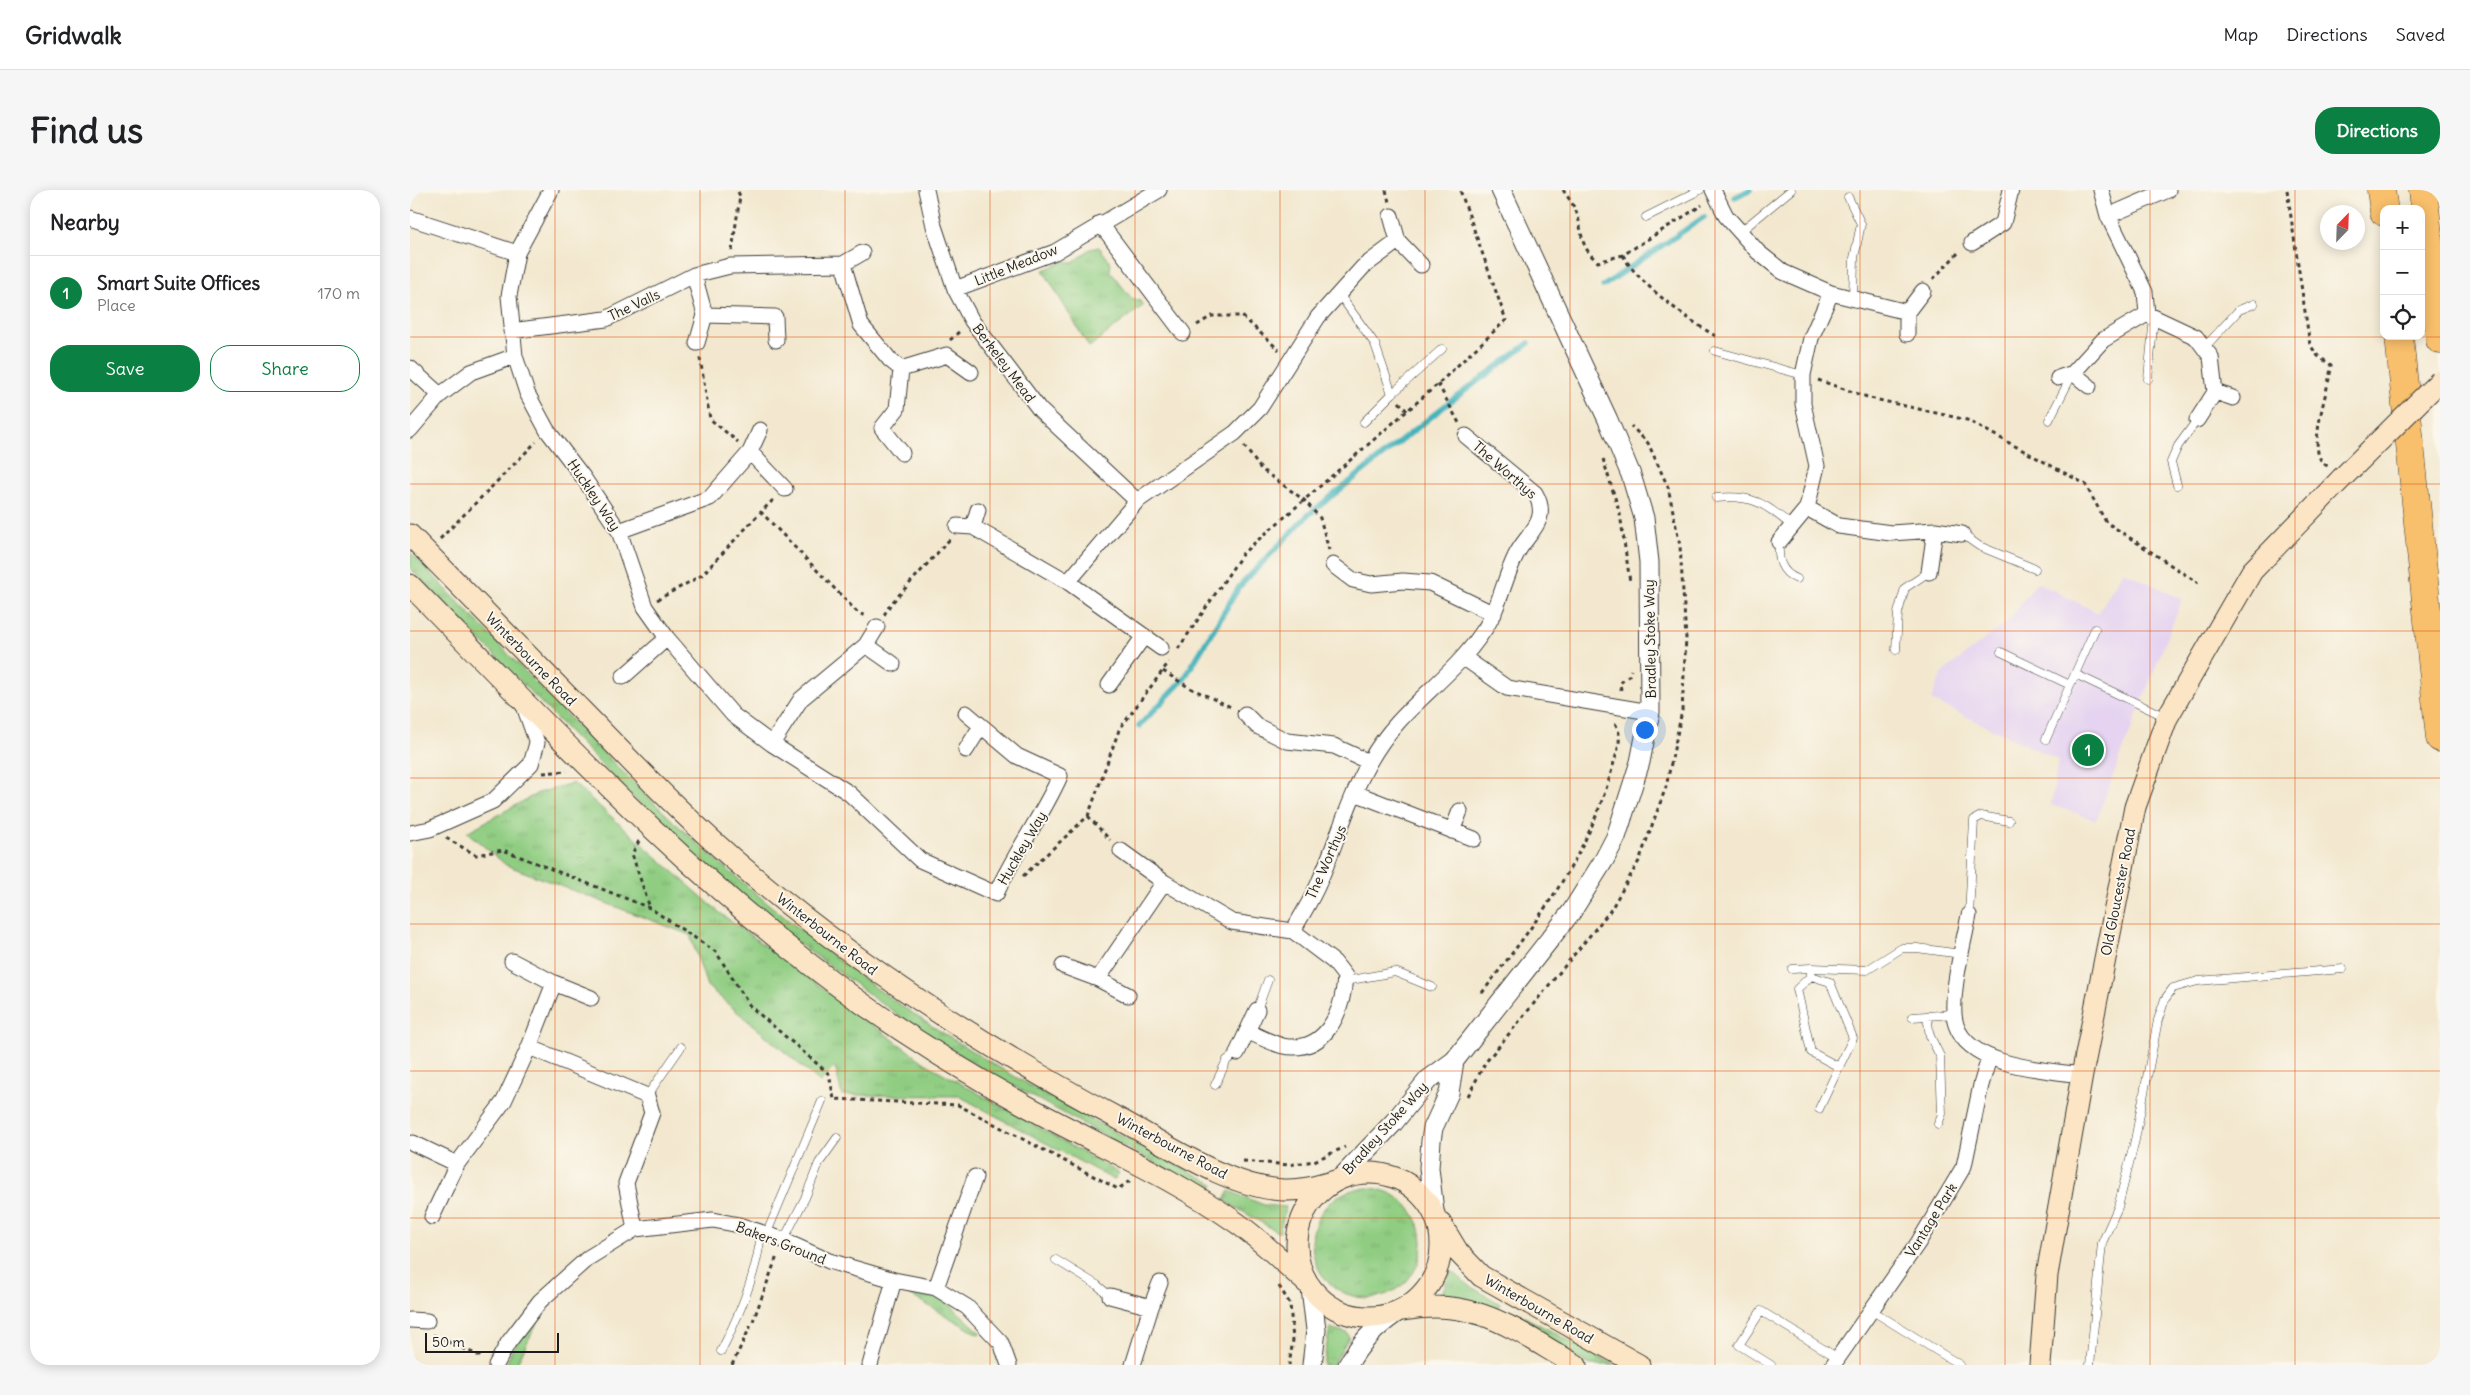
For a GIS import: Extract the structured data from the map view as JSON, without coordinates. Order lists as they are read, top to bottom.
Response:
{
  "streets": {
    "main road": ["Winterbourne Road", "Old Gloucester Road"],
    "street": [
      "Little Meadow",
      "The Valls",
      "Berkeley Mead",
      "The Worthys",
      "Huckley Way",
      "Bradley Stoke Way",
      "Vantage Park",
      "Bakers Ground"
    ]
  },
  "crossings": [
    ["Little Meadow", "Berkeley Mead"],
    ["The Valls", "Huckley Way"],
    ["Bradley Stoke Way", "Winterbourne Road"]
  ],
  "scale_bar": "50 m",
  "north": "top right",
  "page": {
    "header": "Gridwalk",
    "nav": ["Map", "Directions", "Saved"],
    "buttons": [
      "Directions",
      ["Save", "Share"]
    ],
    "title": "Find us",
    "heading": "Nearby",
    "map_buttons": ["+", "−"],
    "list": [
      {
        "mark": "1",
        "name": "Smart Suite Offices",
        "note": "Place",
        "value": "170 m"
      }
    ],
    "pins": "1",
    "scale": "50 m"
  }
}
